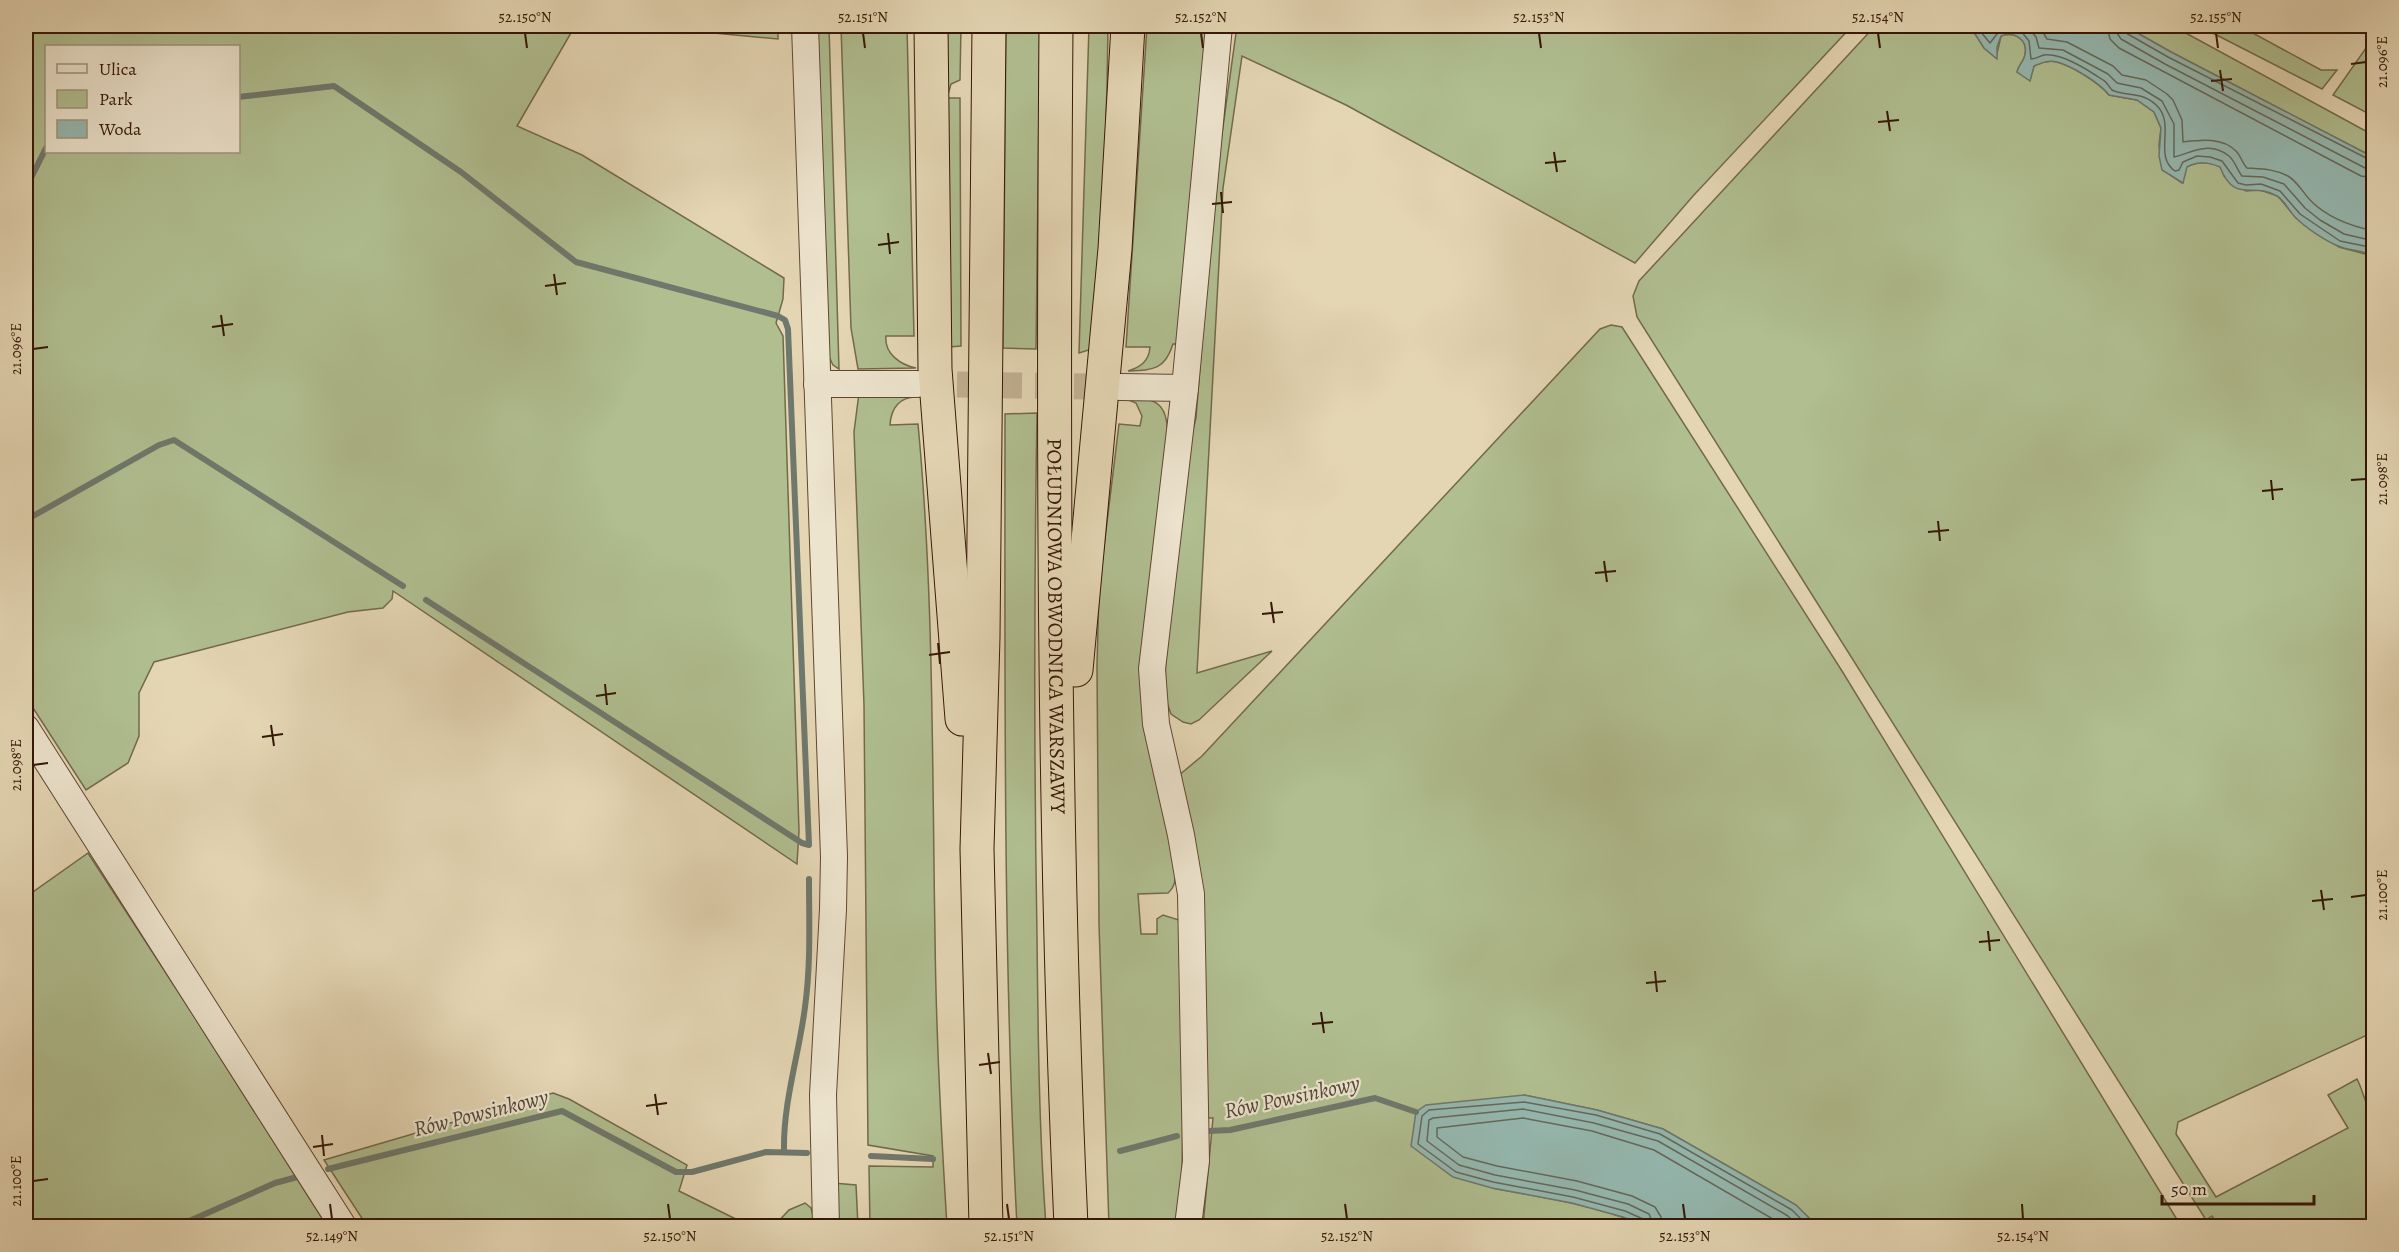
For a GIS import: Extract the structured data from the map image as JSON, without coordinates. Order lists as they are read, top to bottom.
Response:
{
  "streets": {
    "highway": ["POŁUDNIOWA OBWODNICA WARSZAWY"]
  },
  "water": ["Rów Powsinkowy"],
  "legend": ["Ulica", "Park", "Woda"],
  "scale_bar": "50 m",
  "coordinates": [
    "52.150°N",
    "52.151°N",
    "52.152°N",
    "52.153°N",
    "52.154°N",
    "52.155°N",
    "21.096°E",
    "21.098°E",
    "21.100°E",
    "52.149°N"
  ]
}
